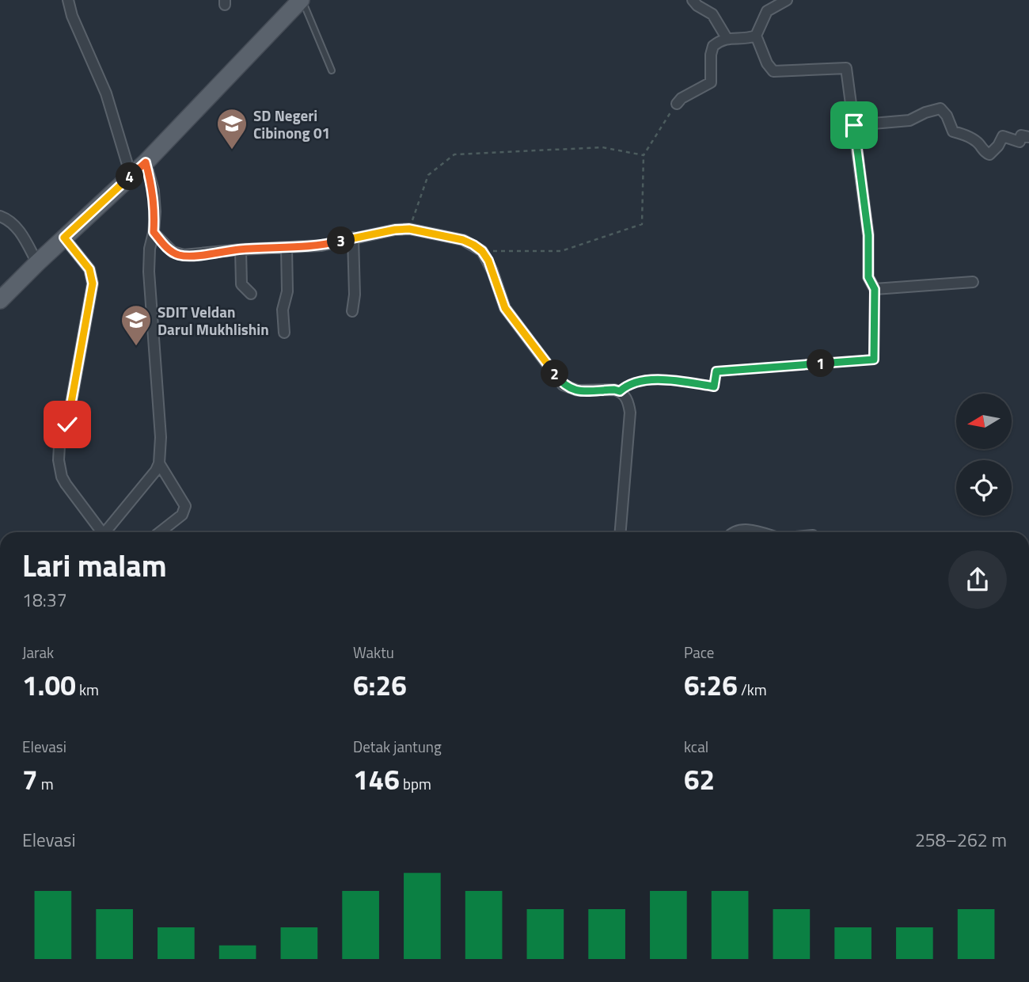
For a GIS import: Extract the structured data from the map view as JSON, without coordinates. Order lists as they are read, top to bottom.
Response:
{
  "places": {
    "school or university": ["SD Negeri Cibinong 01", "SDIT Veldan Darul Mukhlishin"]
  },
  "north": "left",
  "page": {
    "pins": [
      "4",
      "3",
      "1",
      "2"
    ],
    "heading": ["Lari malam", "18:37"],
    "stats": [
      ["Jarak", "1.00 km"],
      ["Waktu", "6:26"],
      ["Pace", "6:26 /km"],
      ["Elevasi", "7 m"],
      ["Detak jantung", "146 bpm"],
      ["kcal", "62"]
    ],
    "chart": ["Elevasi", "258–262 m"]
  }
}
